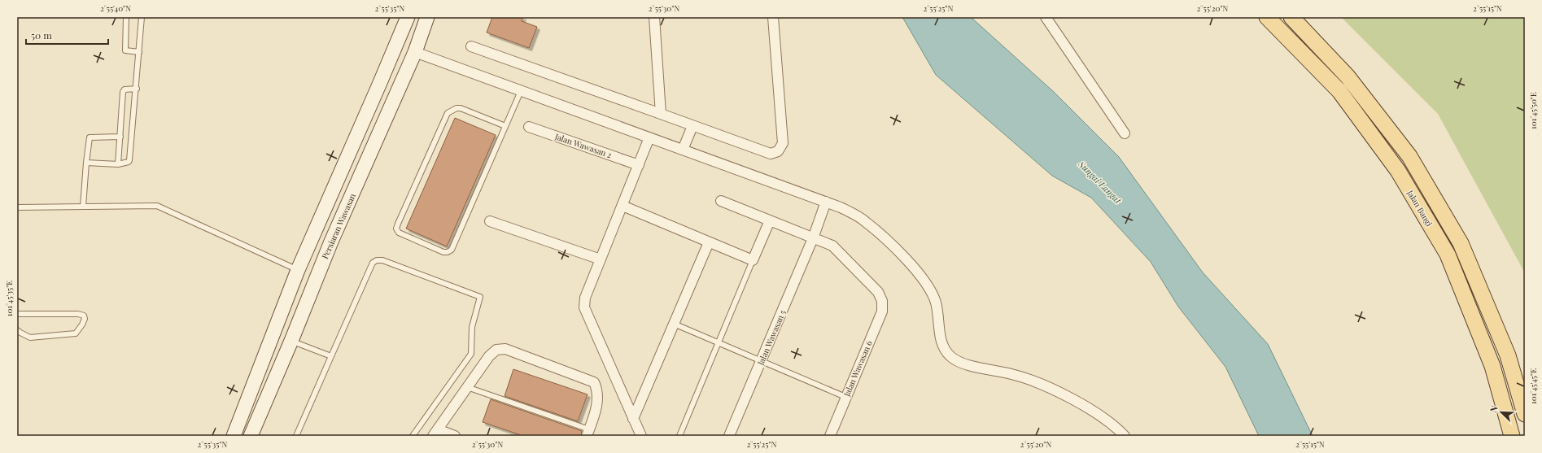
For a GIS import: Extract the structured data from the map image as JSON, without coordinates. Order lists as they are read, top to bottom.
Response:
{
  "streets": {
    "main road": ["Jalan Bangi", "Persiaran Wawasan"],
    "street": ["Jalan Wawasan 2", "Jalan Wawasan 5", "Jalan Wawasan 6"]
  },
  "crossings": [
    ["Jalan Wawasan 5", "Jalan Wawasan 6"]
  ],
  "water": ["Sungai Langat"],
  "scale_bar": "50 m",
  "north": "top left",
  "coordinates": [
    "2°55'40\"N",
    "2°55'35\"N",
    "2°55'30\"N",
    "2°55'25\"N",
    "2°55'20\"N",
    "2°55'15\"N",
    "101°45'50\"E",
    "101°45'35\"E",
    "101°45'45\"E"
  ]
}
